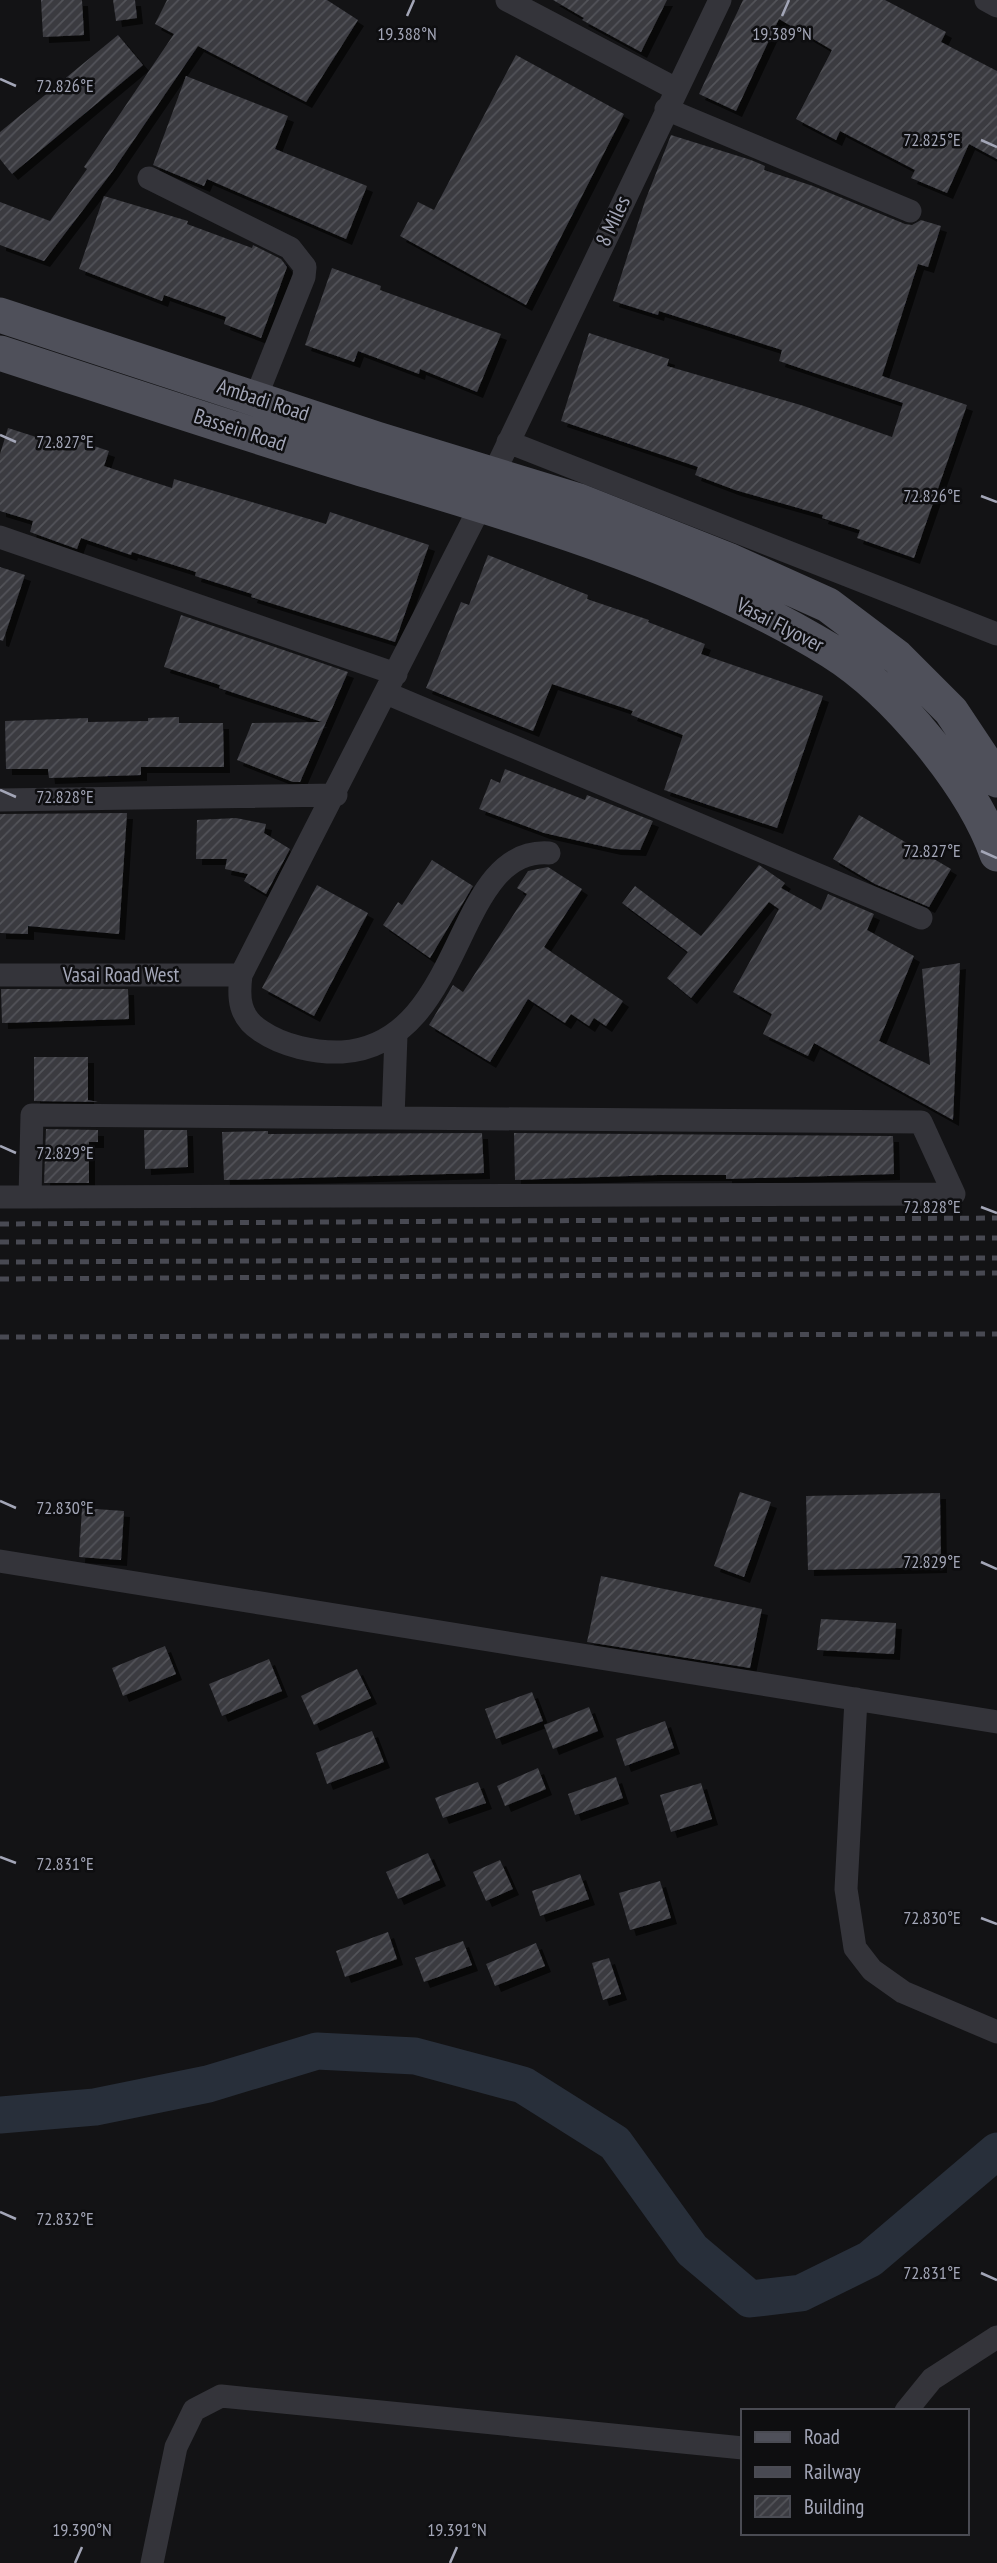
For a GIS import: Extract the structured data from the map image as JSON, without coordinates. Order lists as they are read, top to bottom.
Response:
{
  "streets": {
    "main road": ["Ambadi Road", "Bassein Road", "Vasai Flyover"],
    "street": ["8 Miles", "Vasai Road West"]
  },
  "crossings": [
    ["8 Miles", "Ambadi Road"],
    ["8 Miles", "Vasai Flyover"],
    ["Ambadi Road", "Vasai Flyover"],
    ["Bassein Road", "Vasai Flyover"]
  ],
  "legend": ["Road", "Railway", "Building"],
  "coordinates": [
    "19.388°N",
    "19.389°N",
    "72.826°E",
    "72.825°E",
    "72.827°E",
    "72.828°E",
    "72.829°E",
    "72.830°E",
    "72.831°E",
    "72.832°E",
    "19.390°N",
    "19.391°N"
  ]
}
